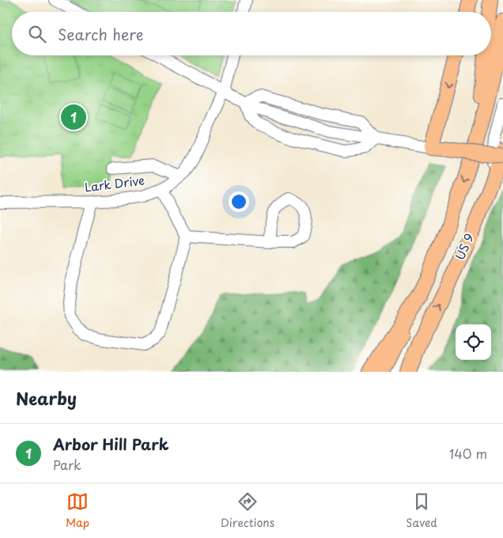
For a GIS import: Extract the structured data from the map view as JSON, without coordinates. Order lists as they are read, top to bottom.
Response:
{
  "streets": {
    "main road": ["US 9"],
    "street": ["Lark Drive"]
  },
  "page": {
    "search": "Search here",
    "pins": "1",
    "heading": "Nearby",
    "list": [
      {
        "mark": "1",
        "name": "Arbor Hill Park",
        "note": "Park",
        "value": "140 m"
      }
    ],
    "nav": ["Map", "Directions", "Saved"]
  }
}
